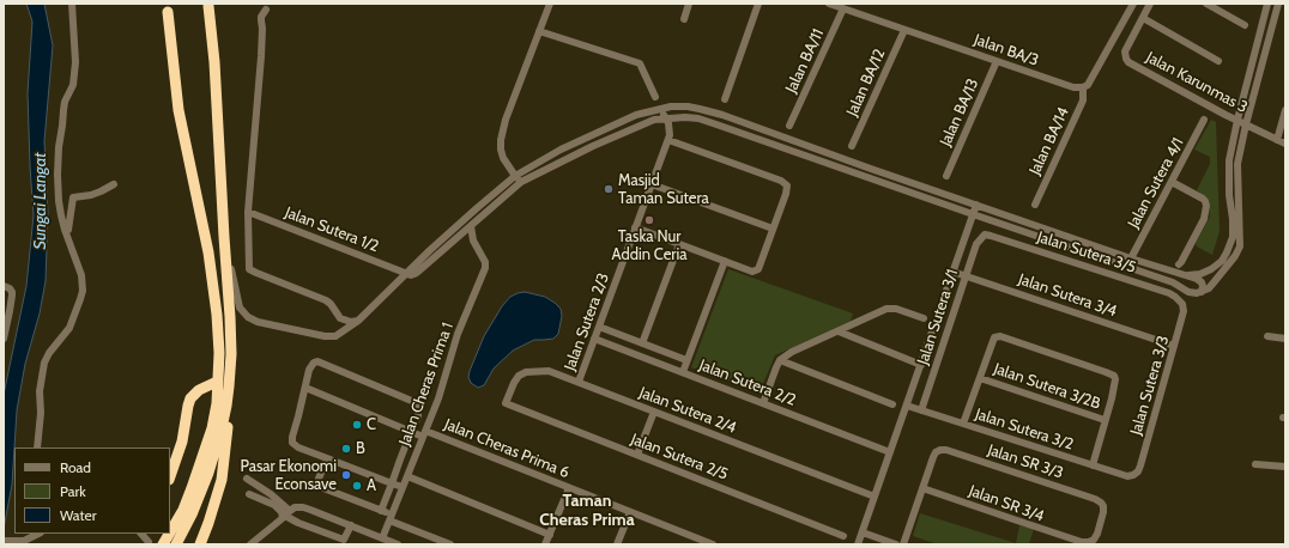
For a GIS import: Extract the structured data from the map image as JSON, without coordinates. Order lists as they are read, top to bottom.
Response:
{
  "streets": {
    "street": [
      "Jalan BA/3",
      "Jalan BA/11",
      "Jalan BA/12",
      "Jalan Karunmas 3",
      "Jalan BA/13",
      "Jalan BA/14",
      "Jalan Sutera 4/1",
      "Jalan Sutera 1/2",
      "Jalan Sutera 3/5",
      "Jalan Sutera 3/4",
      "Jalan Sutera 3/1",
      "Jalan Sutera 2/3",
      "Jalan Sutera 2/2",
      "Jalan Cheras Prima 1",
      "Jalan Sutera 3/3",
      "Jalan Sutera 3/2B",
      "Jalan Sutera 2/4",
      "Jalan Sutera 3/2",
      "Jalan Cheras Prima 6",
      "Jalan Sutera 2/5",
      "Jalan SR 3/3",
      "Jalan SR 3/4"
    ]
  },
  "crossings": [
    ["Jalan BA/3", "Jalan BA/11"],
    ["Jalan BA/3", "Jalan BA/12"],
    ["Jalan BA/3", "Jalan BA/13"],
    ["Jalan BA/3", "Jalan BA/14"],
    ["Jalan Sutera 3/5", "Jalan Sutera 3/1"],
    ["Jalan Sutera 3/5", "Jalan Sutera 3/3"],
    ["Jalan Sutera 3/4", "Jalan Sutera 3/1"],
    ["Jalan Sutera 3/4", "Jalan Sutera 3/3"],
    ["Jalan Sutera 3/1", "Jalan Sutera 3/2"],
    ["Jalan Sutera 2/3", "Jalan Sutera 2/2"],
    ["Jalan Sutera 2/3", "Jalan Sutera 2/4"],
    ["Jalan Cheras Prima 1", "Jalan Cheras Prima 6"],
    ["Jalan Sutera 3/3", "Jalan Sutera 3/2"],
    ["Jalan Sutera 2/4", "Jalan Sutera 2/5"],
    ["Jalan SR 3/3", "Jalan SR 3/4"]
  ],
  "districts": ["Taman Cheras Prima"],
  "water": ["Sungai Langat"],
  "places": [
    "Masjid Taman Sutera",
    "Taska Nur Addin Ceria",
    "C",
    "B",
    "Pasar Ekonomi Econsave",
    "A"
  ],
  "legend": ["Road", "Park", "Water"]
}
